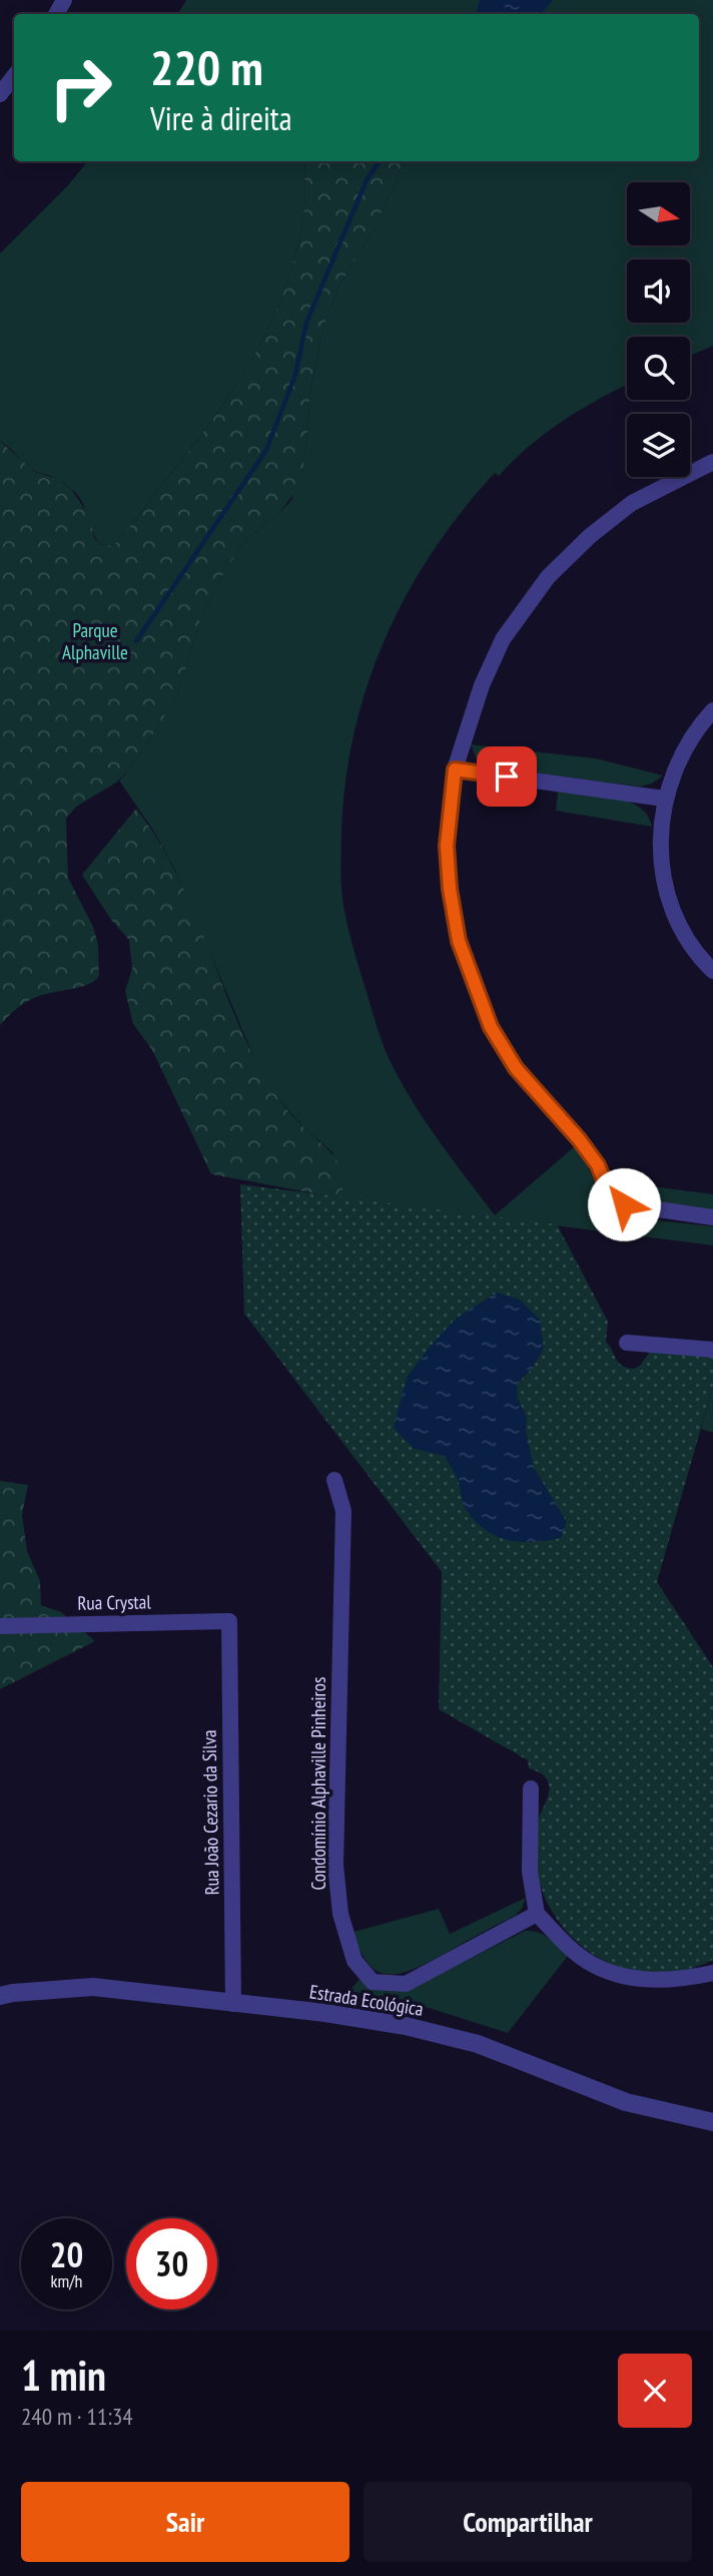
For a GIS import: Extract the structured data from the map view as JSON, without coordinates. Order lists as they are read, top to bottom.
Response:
{
  "streets": {
    "street": [
      "Rua Crystal",
      "Condomínio Alphaville Pinheiros",
      "Rua João Cezario da Silva",
      "Estrada Ecológica"
    ]
  },
  "crossings": [
    ["Rua Crystal", "Rua João Cezario da Silva"],
    ["Rua João Cezario da Silva", "Estrada Ecológica"]
  ],
  "parks": ["Parque Alphaville"],
  "north": "right",
  "page": {
    "turn": ["220 m", "Vire à direita"],
    "speed": "20 km/h",
    "limit": "30",
    "heading": ["1 min", "240 m · 11:34"],
    "buttons": ["Sair", "Compartilhar"]
  }
}
